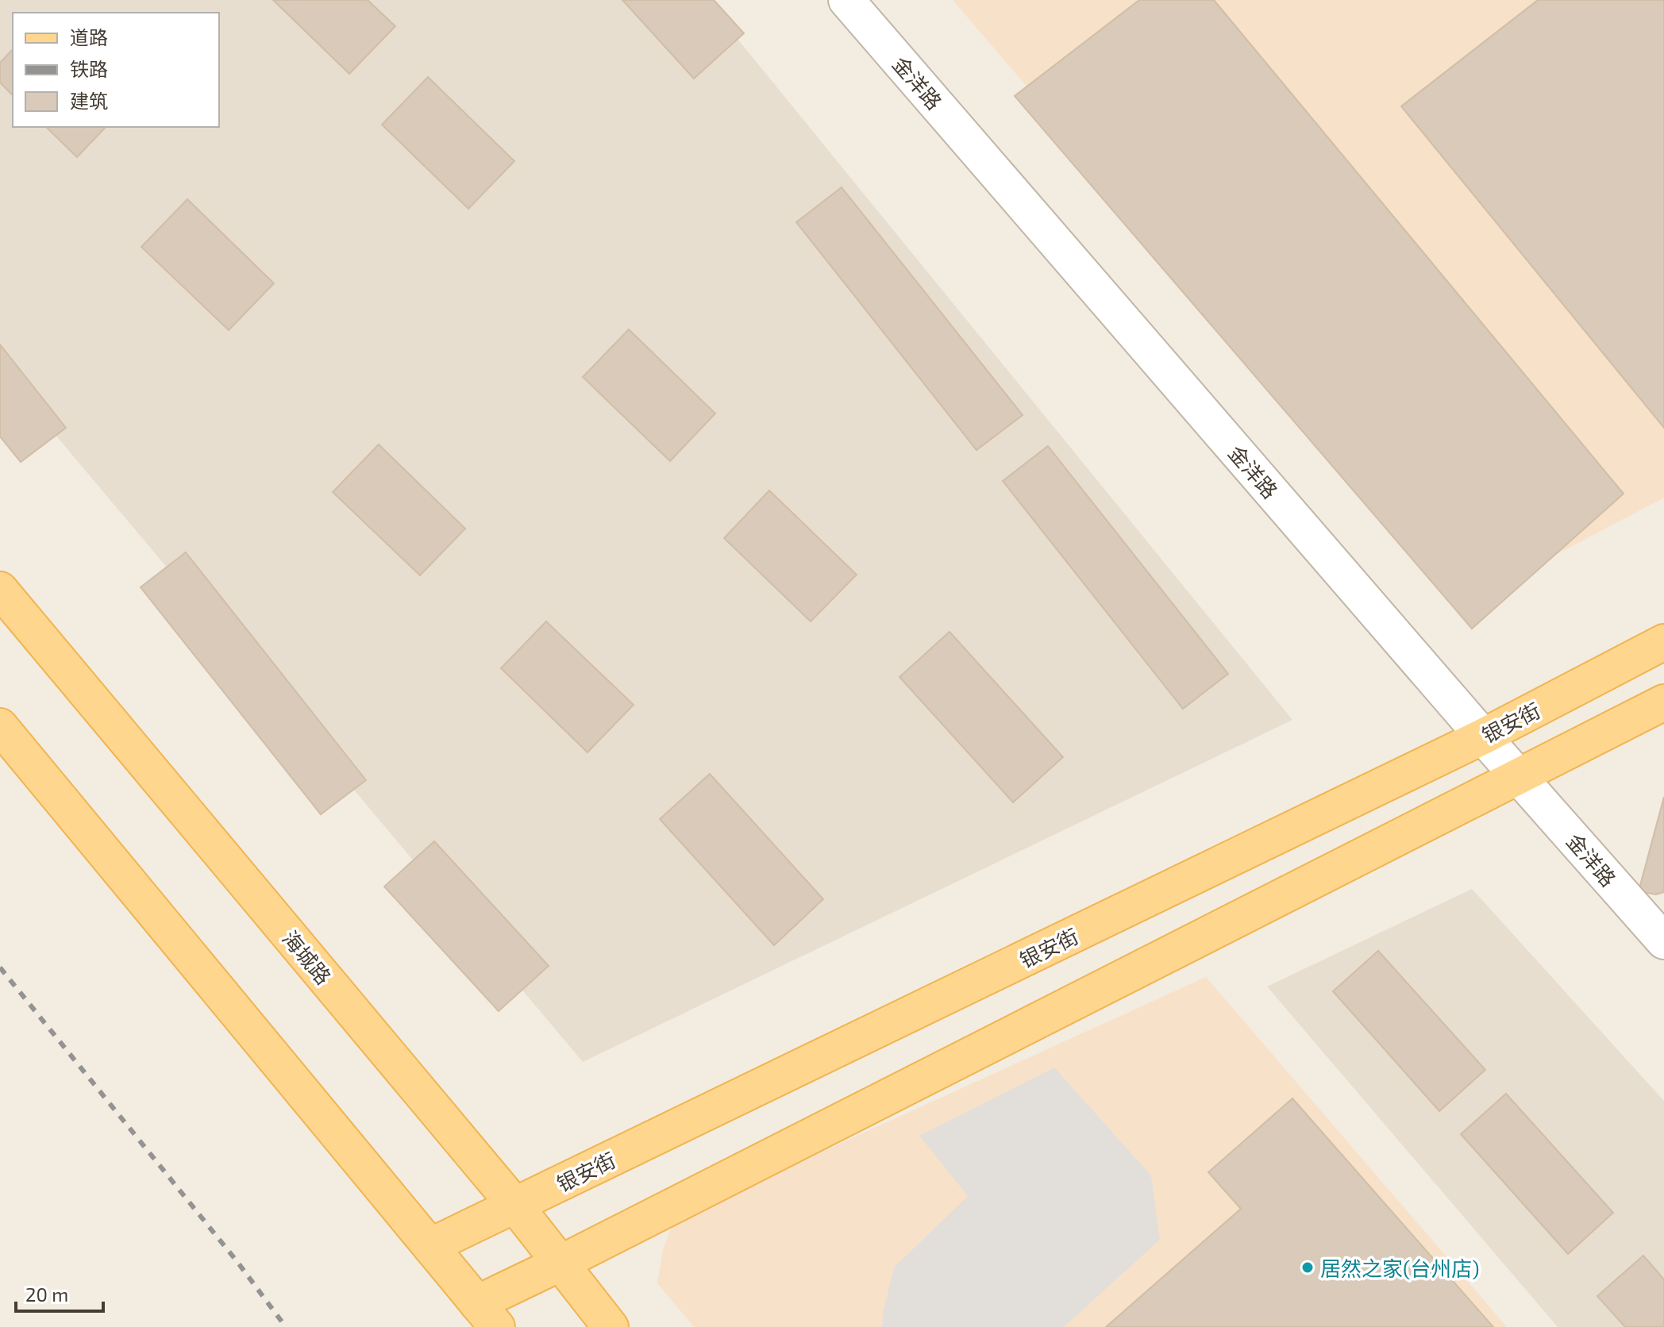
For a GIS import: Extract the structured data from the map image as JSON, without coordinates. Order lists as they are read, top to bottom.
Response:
{
  "streets": {
    "main road": ["银安街", "海城路"],
    "street": ["金洋路"]
  },
  "crossings": [
    ["金洋路", "银安街"],
    ["银安街", "海城路"]
  ],
  "places": ["居然之家(台州店)"],
  "legend": ["道路", "铁路", "建筑"],
  "scale_bar": "20 m"
}
